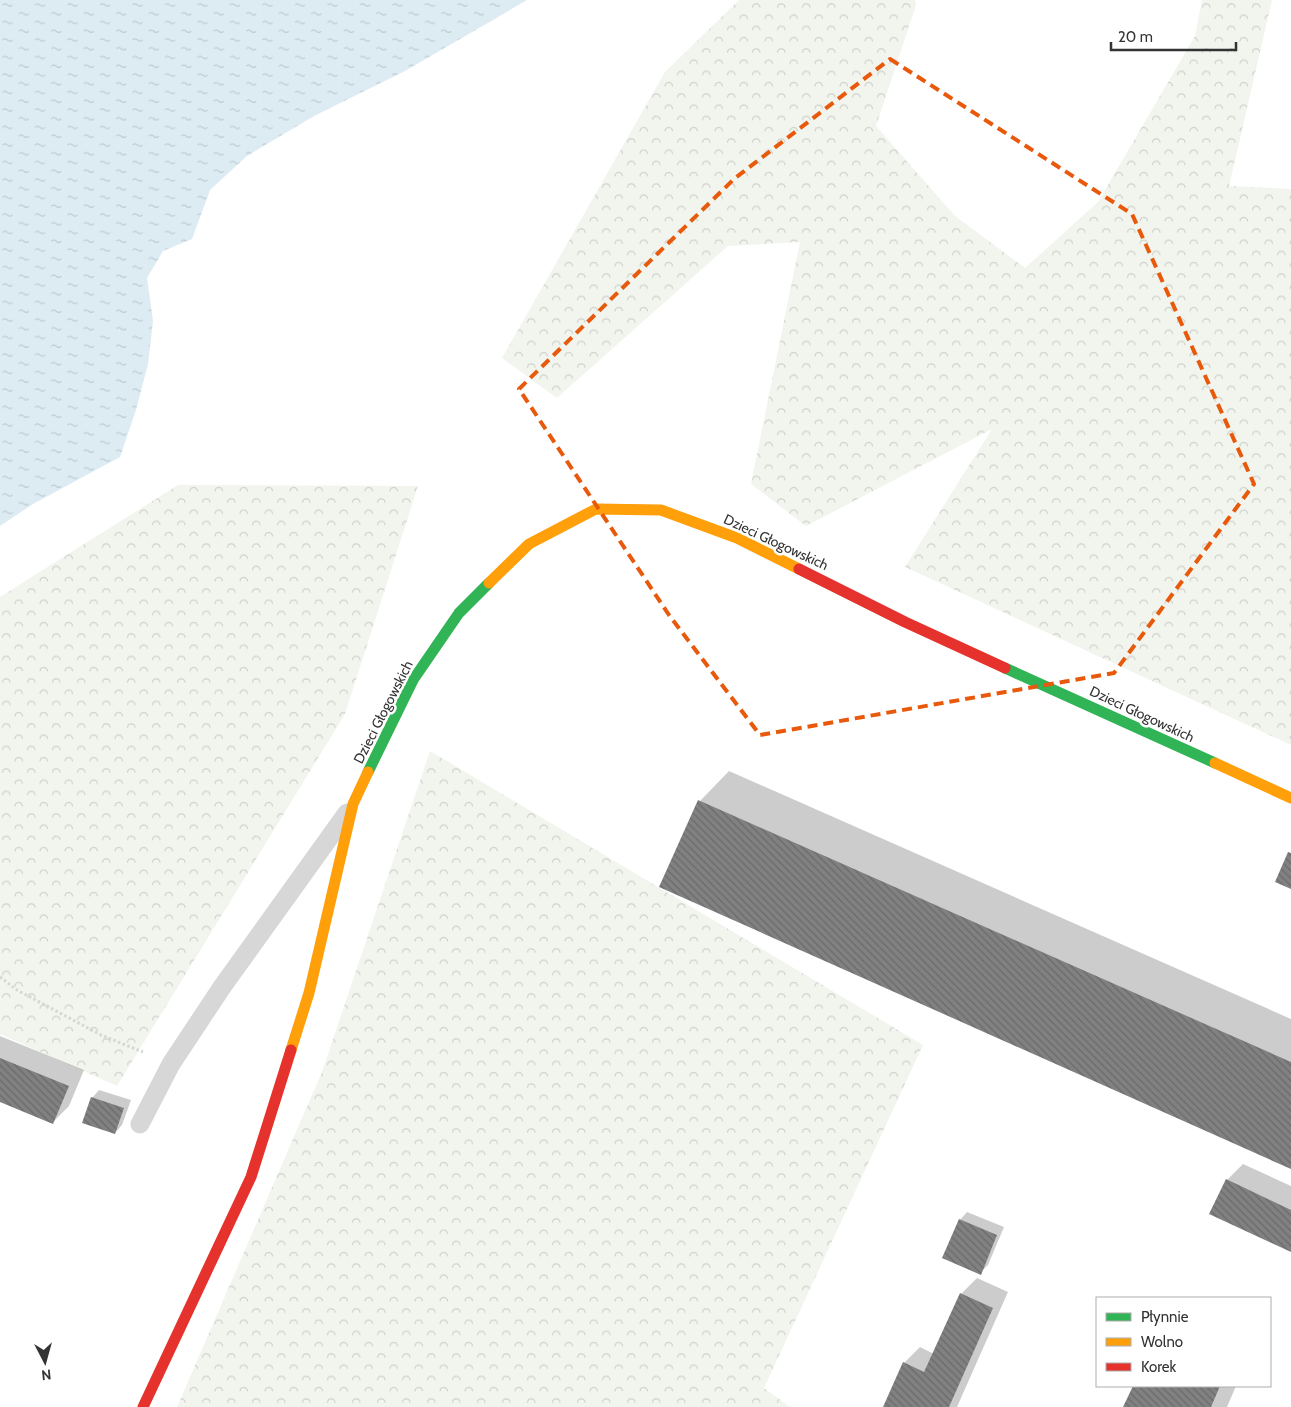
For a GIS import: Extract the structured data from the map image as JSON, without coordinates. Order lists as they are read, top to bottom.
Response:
{
  "streets": {
    "street": ["Dzieci Głogowskich"]
  },
  "legend": ["Płynnie", "Wolno", "Korek"],
  "scale_bar": "20 m",
  "north": "bottom"
}
